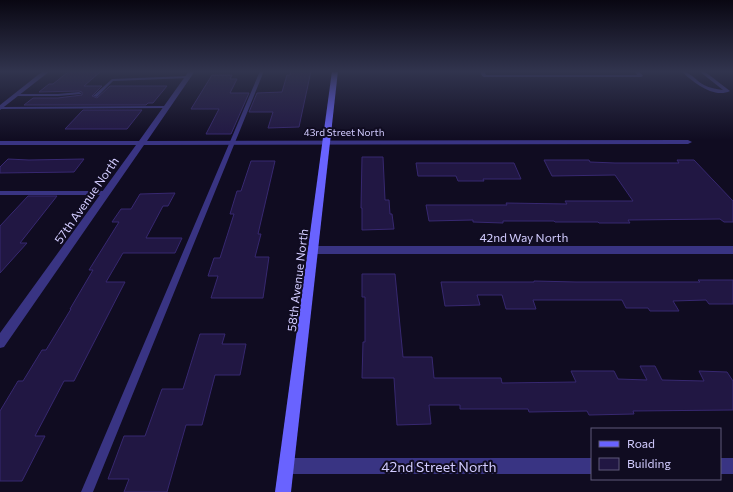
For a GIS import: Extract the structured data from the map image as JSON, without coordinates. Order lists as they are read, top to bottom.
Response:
{
  "streets": {
    "street": [
      "43rd Street North",
      "57th Avenue North",
      "42nd Way North",
      "58th Avenue North",
      "42nd Street North"
    ]
  },
  "crossings": [
    ["43rd Street North", "57th Avenue North"],
    ["43rd Street North", "58th Avenue North"],
    ["42nd Way North", "58th Avenue North"],
    ["58th Avenue North", "42nd Street North"]
  ],
  "legend": ["Road", "Building"]
}
